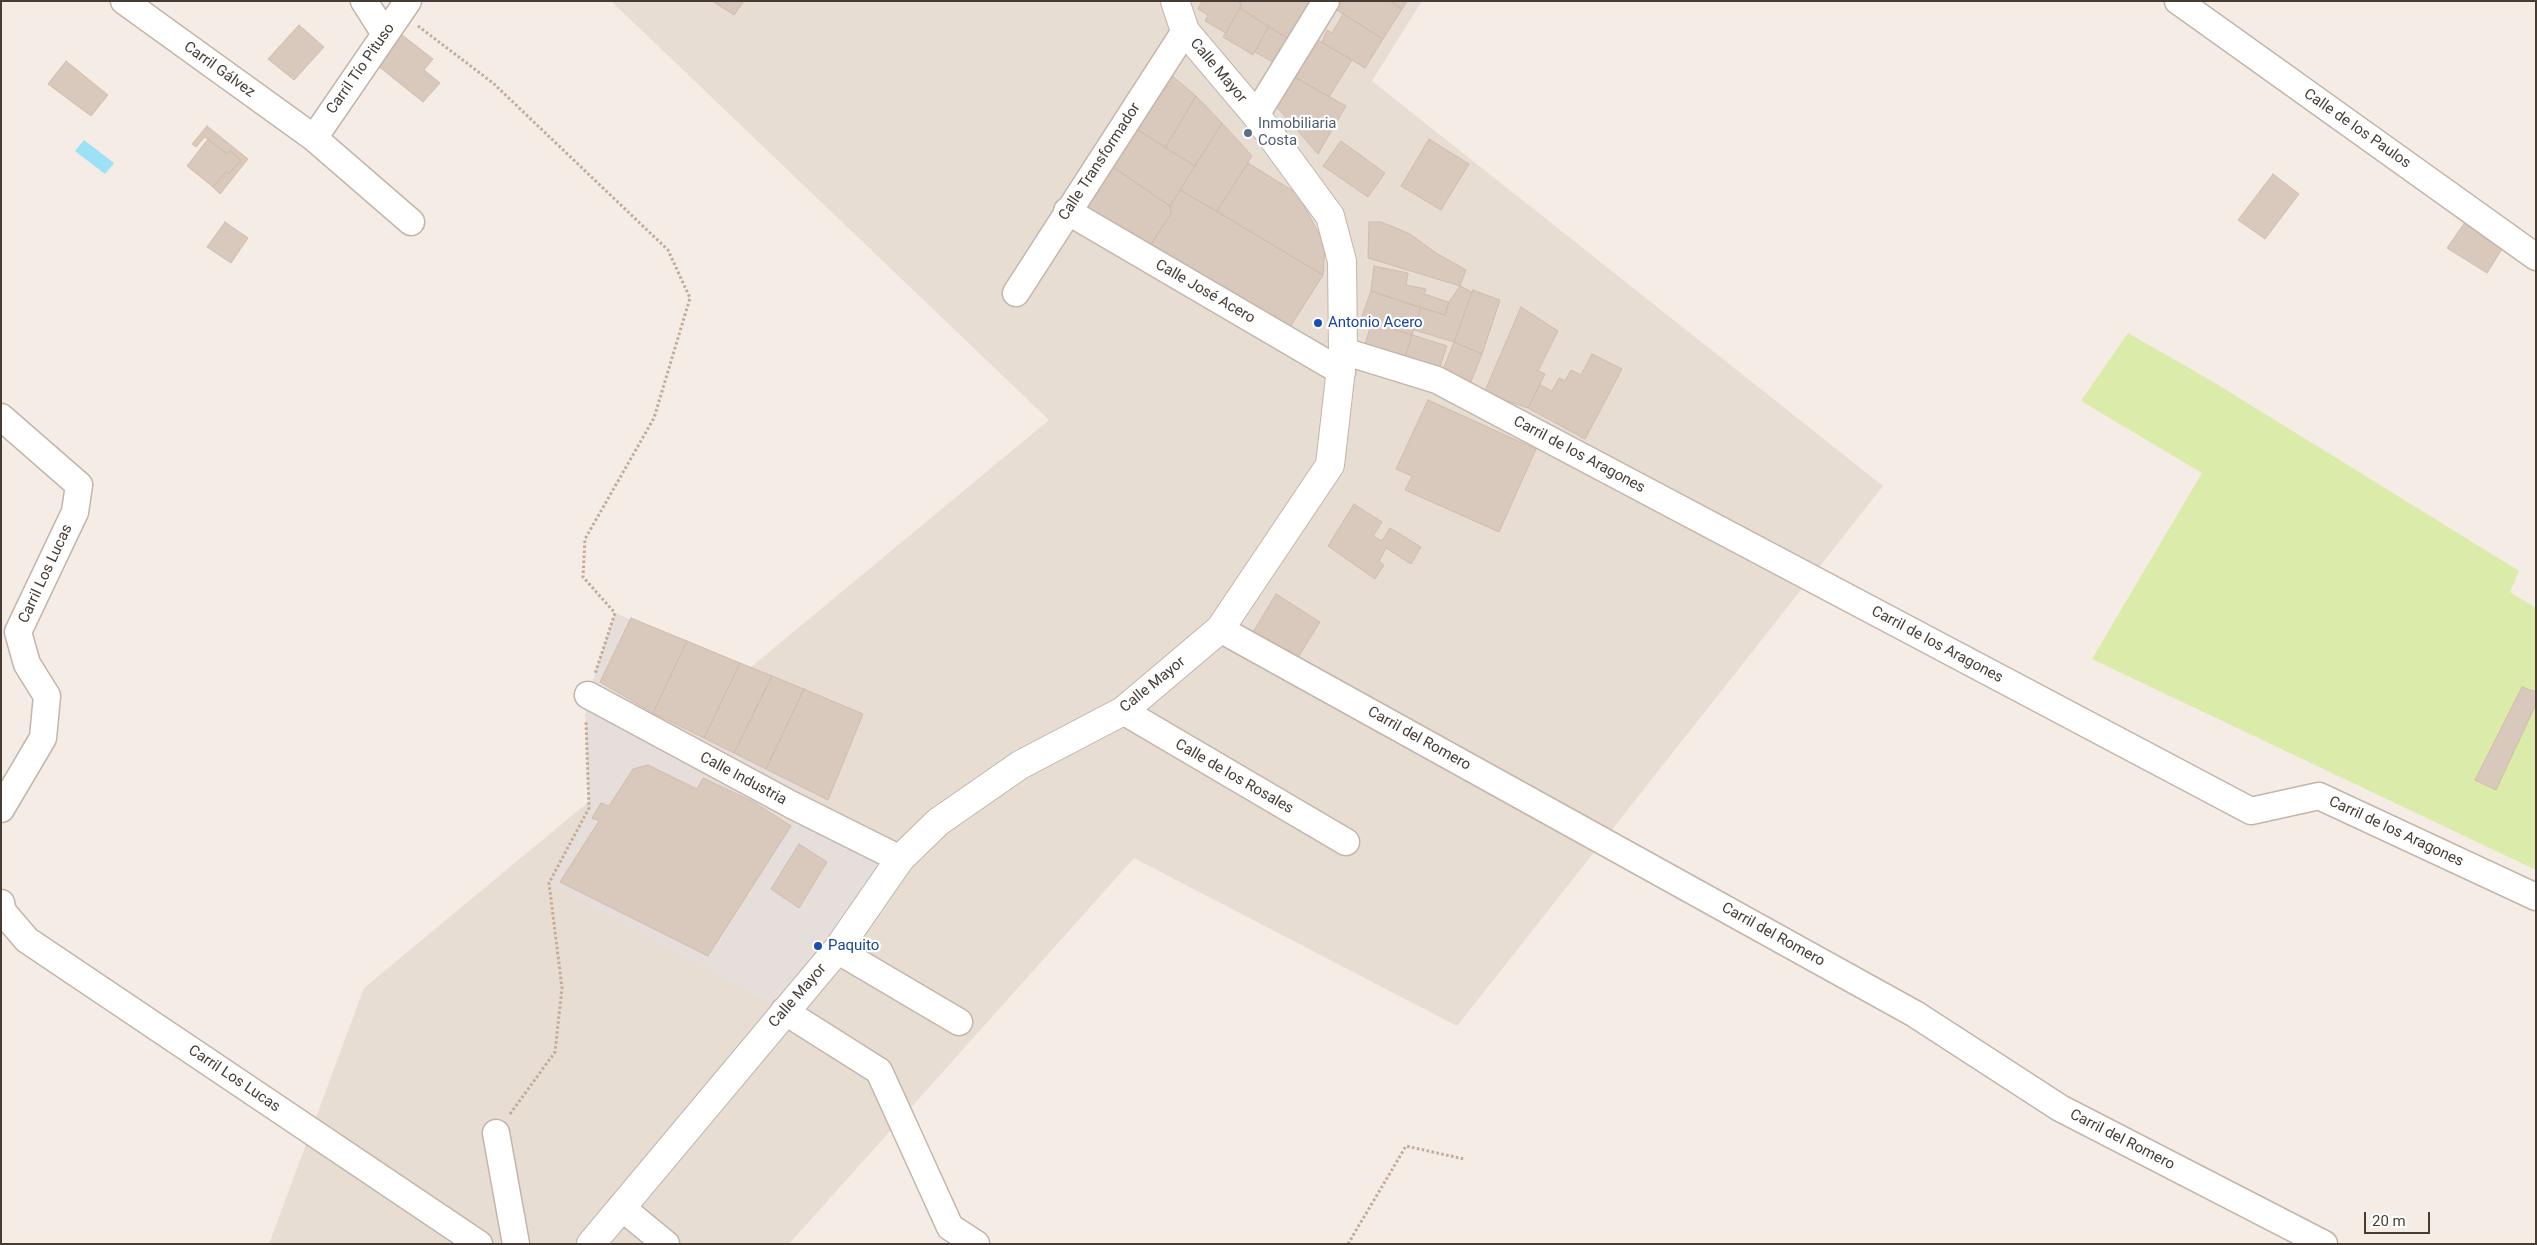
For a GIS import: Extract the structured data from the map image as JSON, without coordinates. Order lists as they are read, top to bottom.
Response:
{
  "streets": {
    "street": [
      "Carril Tío Pituso",
      "Carril Gálvez",
      "Calle Mayor",
      "Calle de los Paulos",
      "Calle Transformador",
      "Calle José Acero",
      "Carril de los Aragones",
      "Carril Los Lucas",
      "Carril del Romero",
      "Calle de los Rosales",
      "Calle Industria"
    ]
  },
  "crossings": [
    ["Carril Tío Pituso", "Carril Gálvez"],
    ["Calle Mayor", "Calle Transformador"],
    ["Calle Mayor", "Calle José Acero"],
    ["Calle Mayor", "Carril de los Aragones"],
    ["Calle Mayor", "Carril del Romero"],
    ["Calle Mayor", "Calle de los Rosales"],
    ["Calle Mayor", "Calle Industria"],
    ["Calle Transformador", "Calle José Acero"],
    ["Calle José Acero", "Carril de los Aragones"]
  ],
  "places": ["Inmobiliaria Costa", "Antonio Acero", "Paquito"],
  "scale_bar": "20 m"
}
